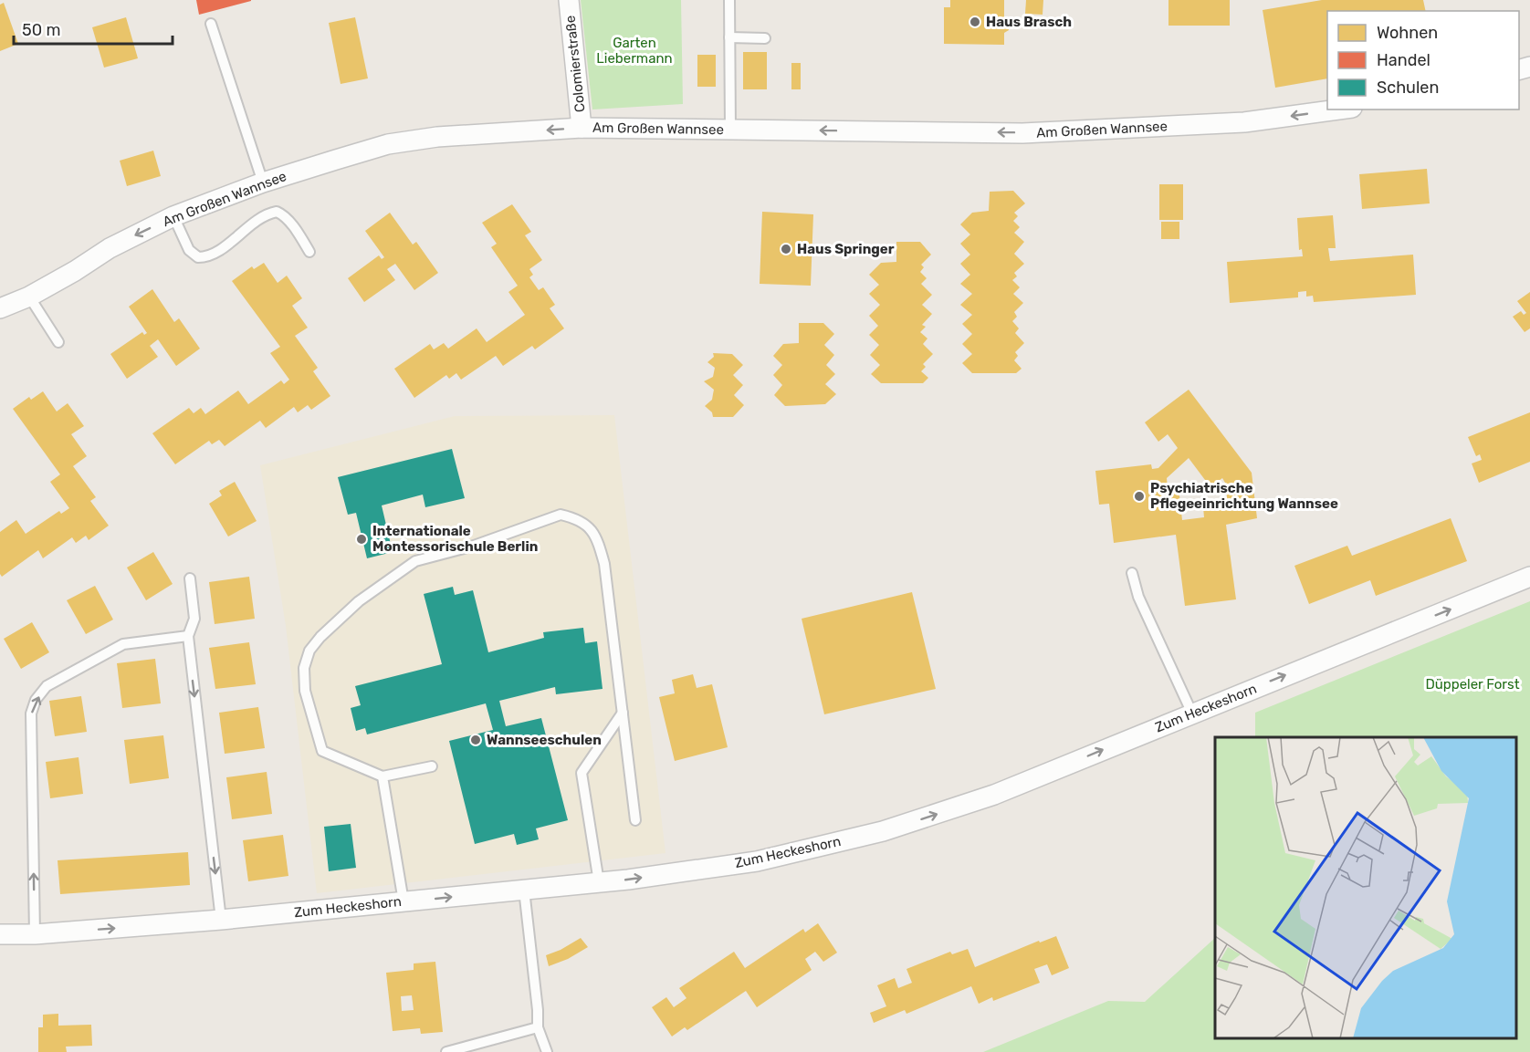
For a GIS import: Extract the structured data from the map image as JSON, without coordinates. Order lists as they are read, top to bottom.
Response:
{
  "streets": {
    "street": ["Colomierstraße", "Am Großen Wannsee", "Zum Heckeshorn"]
  },
  "crossings": [
    ["Colomierstraße", "Am Großen Wannsee"]
  ],
  "one_way": ["Am Großen Wannsee", "Zum Heckeshorn"],
  "parks": ["Garten Liebermann", "Düppeler Forst"],
  "places": [
    "Haus Brasch",
    "Haus Springer",
    "Psychiatrische Pflegeeinrichtung Wannsee",
    "Internationale Montessorischule Berlin",
    "Wannseeschulen"
  ],
  "legend": ["Wohnen", "Handel", "Schulen"],
  "scale_bar": "50 m"
}
